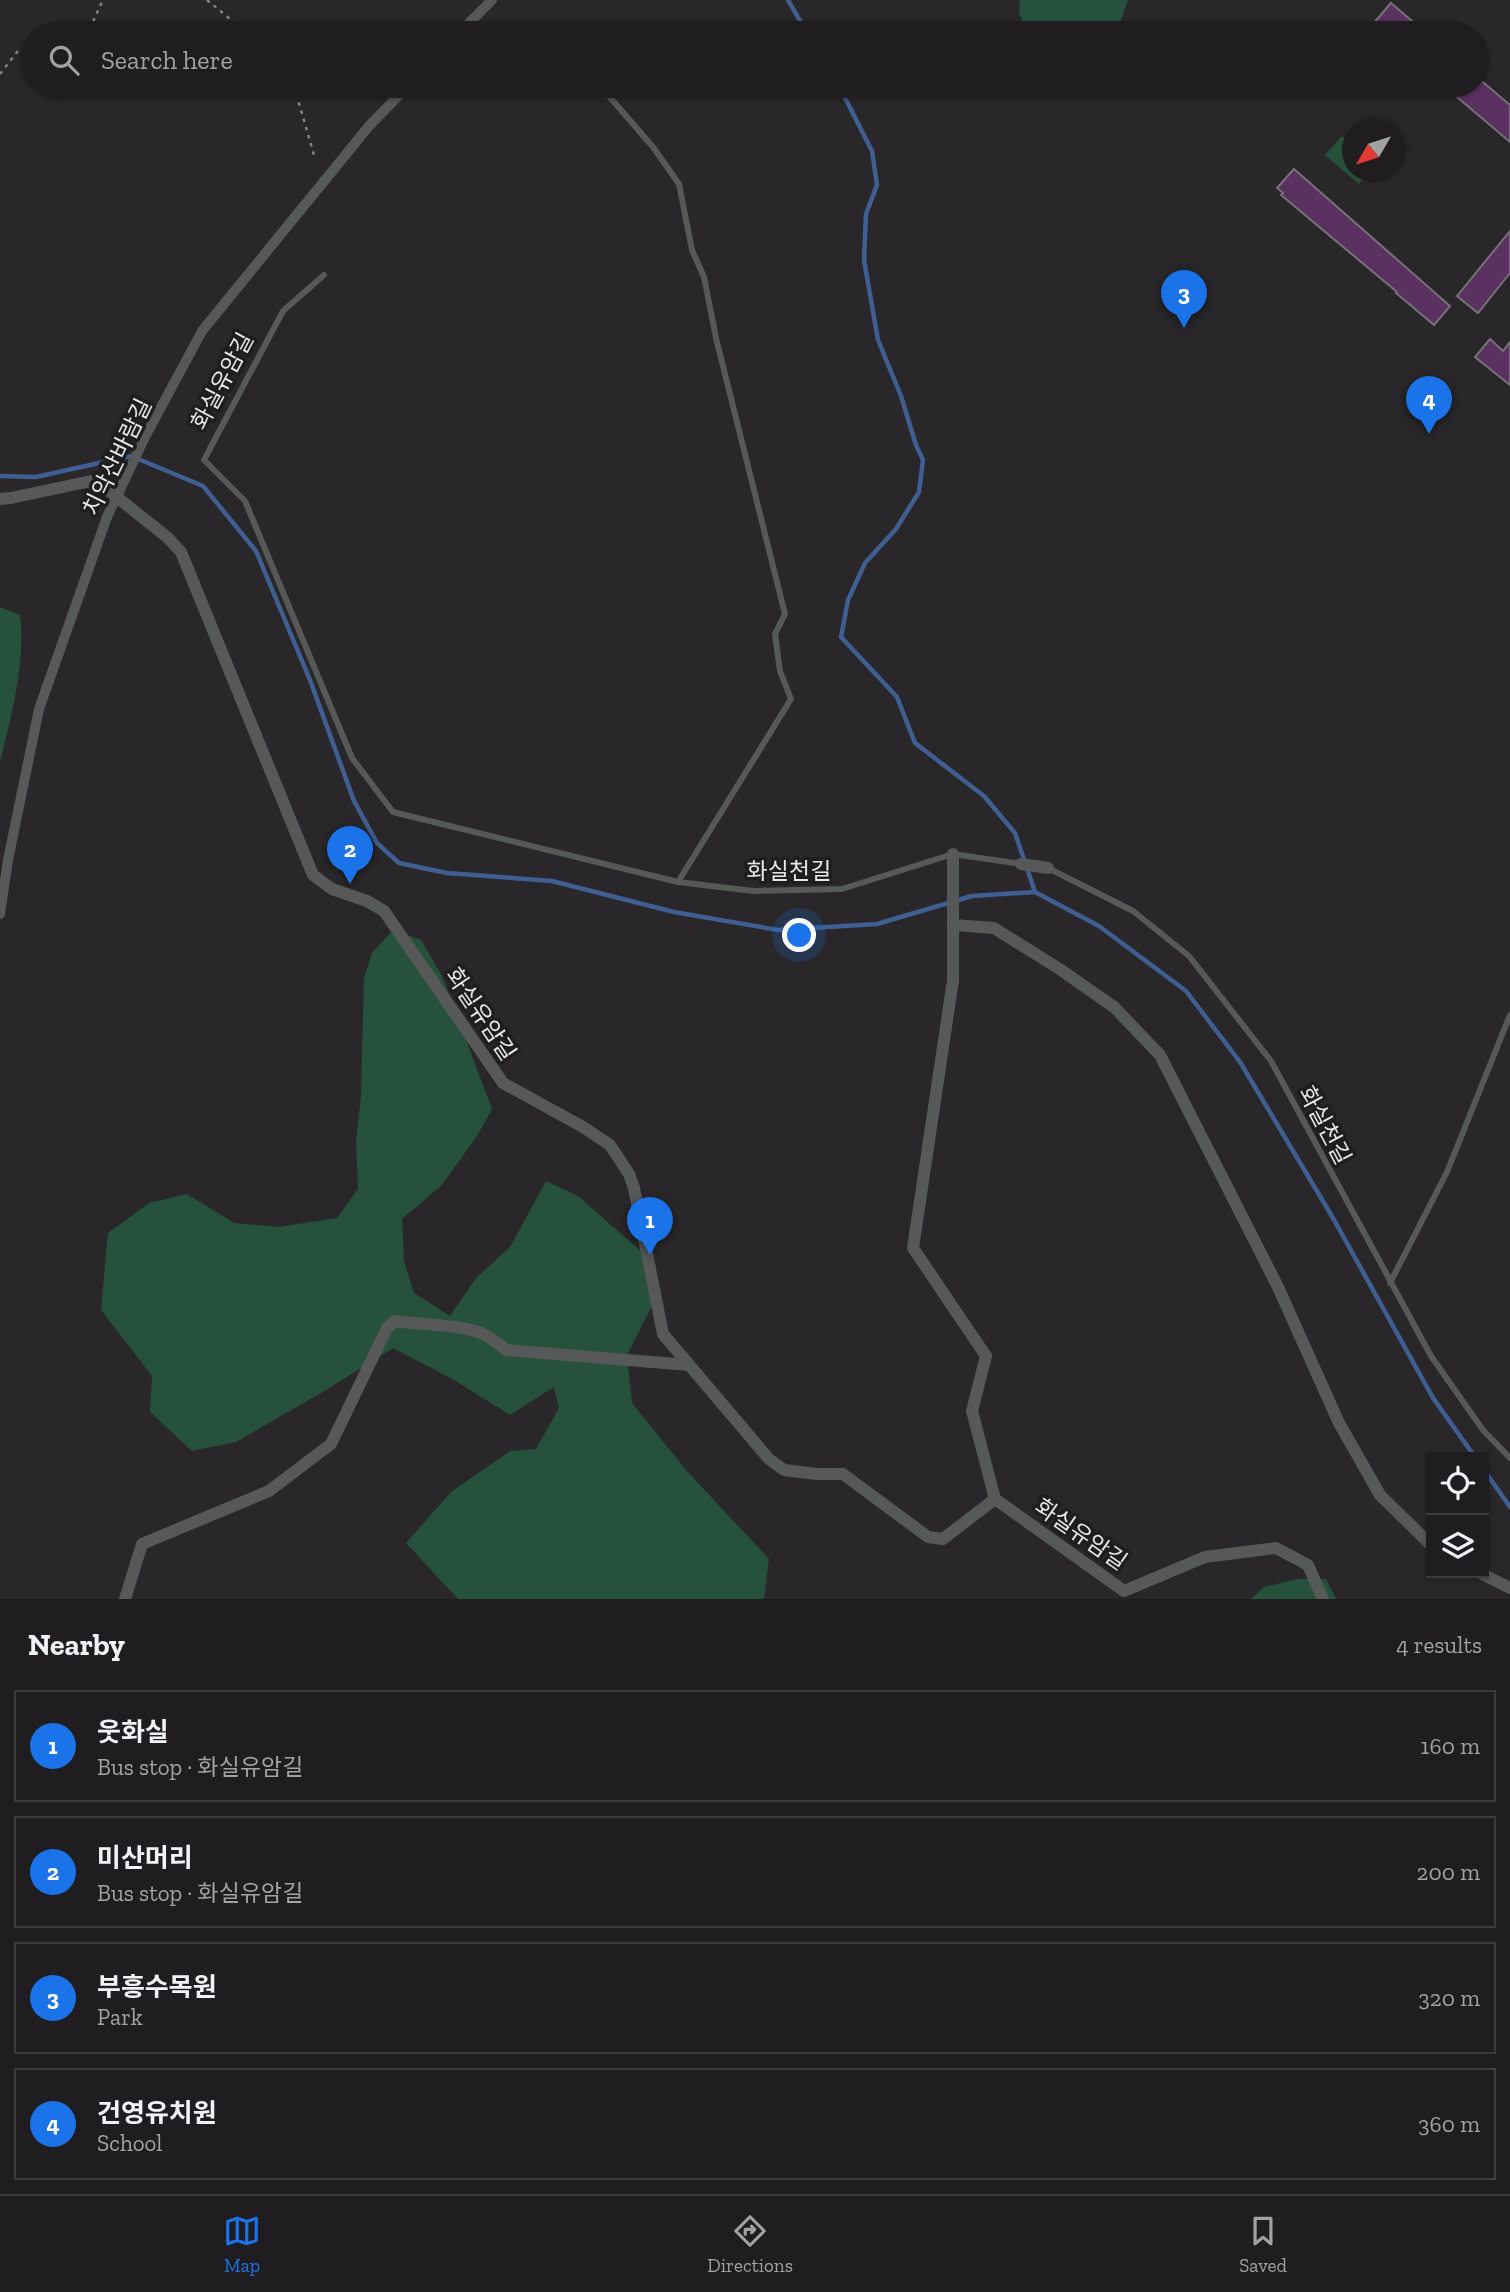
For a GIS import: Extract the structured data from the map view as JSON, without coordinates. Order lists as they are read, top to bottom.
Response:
{
  "streets": {
    "street": ["화실유암길", "치악산바람길"],
    "lane": ["화실천길"]
  },
  "crossings": [
    ["화실유암길", "화실천길"]
  ],
  "north": "bottom left",
  "page": {
    "search": "Search here",
    "pins": [
      "3",
      "4",
      "2",
      "1"
    ],
    "heading": ["Nearby", "4 results"],
    "list": [
      {
        "mark": "1",
        "name": "웃화실",
        "note": "Bus stop · 화실유암길",
        "value": "160 m"
      },
      {
        "mark": "2",
        "name": "미산머리",
        "note": "Bus stop · 화실유암길",
        "value": "200 m"
      },
      {
        "mark": "3",
        "name": "부흥수목원",
        "note": "Park",
        "value": "320 m"
      },
      {
        "mark": "4",
        "name": "건영유치원",
        "note": "School",
        "value": "360 m"
      }
    ],
    "nav": ["Map", "Directions", "Saved"]
  }
}
